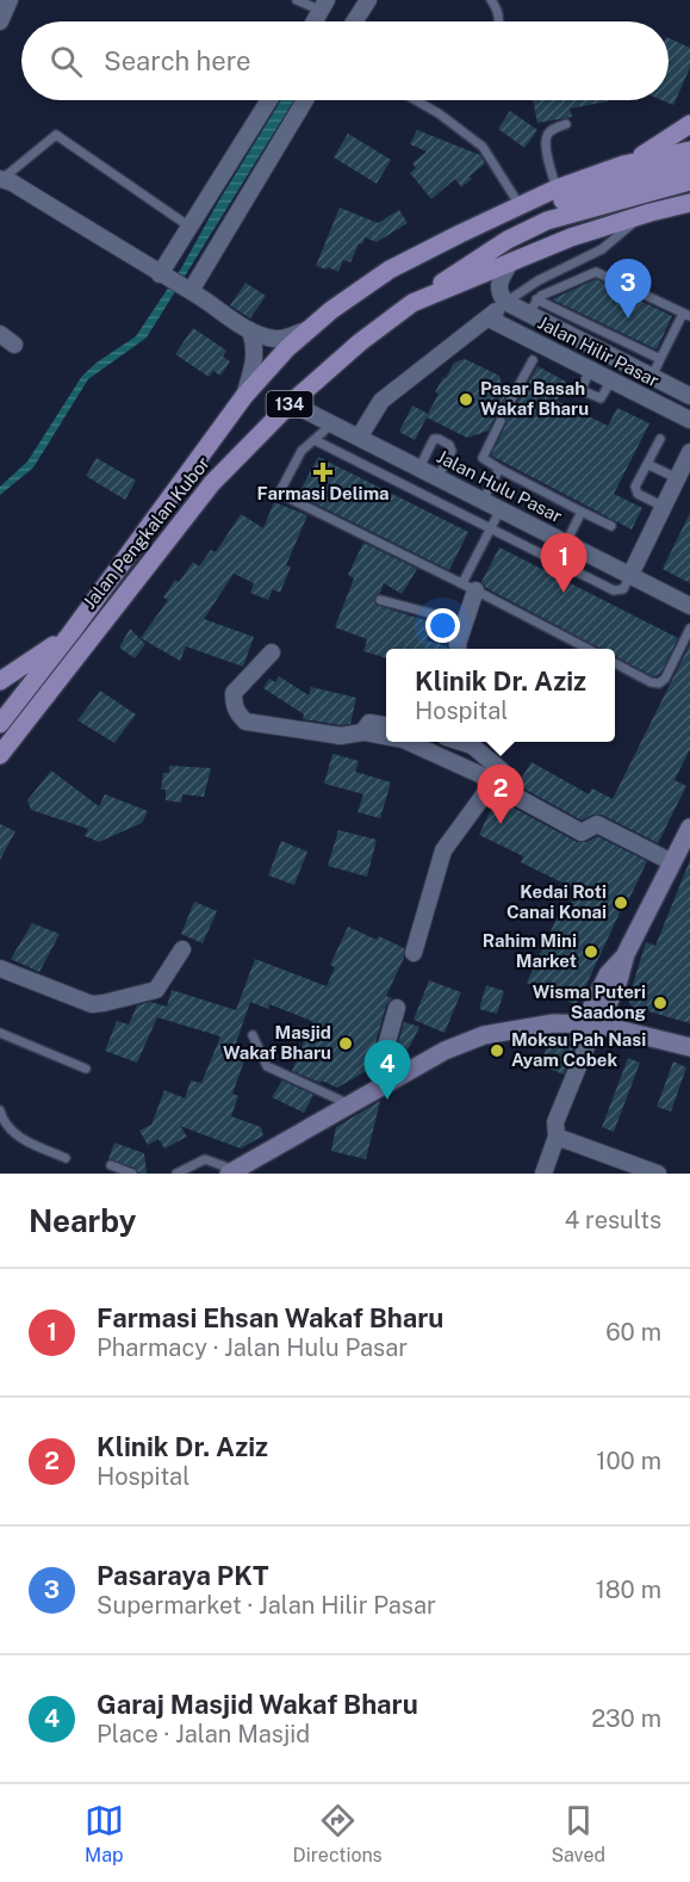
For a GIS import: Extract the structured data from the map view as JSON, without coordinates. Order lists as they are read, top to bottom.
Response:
{
  "streets": {
    "main road": ["134", "Jalan Pengkalan Kubor"],
    "street": ["Jalan Hilir Pasar", "Jalan Hulu Pasar"]
  },
  "crossings": [
    ["Jalan Hulu Pasar", "Jalan Pengkalan Kubor"]
  ],
  "places": {
    "other": [
      "Pasar Basah Wakaf Bharu",
      "Kedai Roti Canai Konai",
      "Rahim Mini Market",
      "Wisma Puteri Saadong",
      "Masjid Wakaf Bharu",
      "Moksu Pah Nasi Ayam Cobek"
    ],
    "health": ["Farmasi Delima"]
  },
  "page": {
    "search": "Search here",
    "pins": [
      "3",
      "1",
      "2",
      "4"
    ],
    "popup": ["Klinik Dr. Aziz", "Hospital"],
    "heading": ["Nearby", "4 results"],
    "list": [
      {
        "mark": "1",
        "name": "Farmasi Ehsan Wakaf Bharu",
        "note": "Pharmacy · Jalan Hulu Pasar",
        "value": "60 m"
      },
      {
        "mark": "2",
        "name": "Klinik Dr. Aziz",
        "note": "Hospital",
        "value": "100 m"
      },
      {
        "mark": "3",
        "name": "Pasaraya PKT",
        "note": "Supermarket · Jalan Hilir Pasar",
        "value": "180 m"
      },
      {
        "mark": "4",
        "name": "Garaj Masjid Wakaf Bharu",
        "note": "Place · Jalan Masjid",
        "value": "230 m"
      }
    ],
    "nav": ["Map", "Directions", "Saved"]
  }
}
